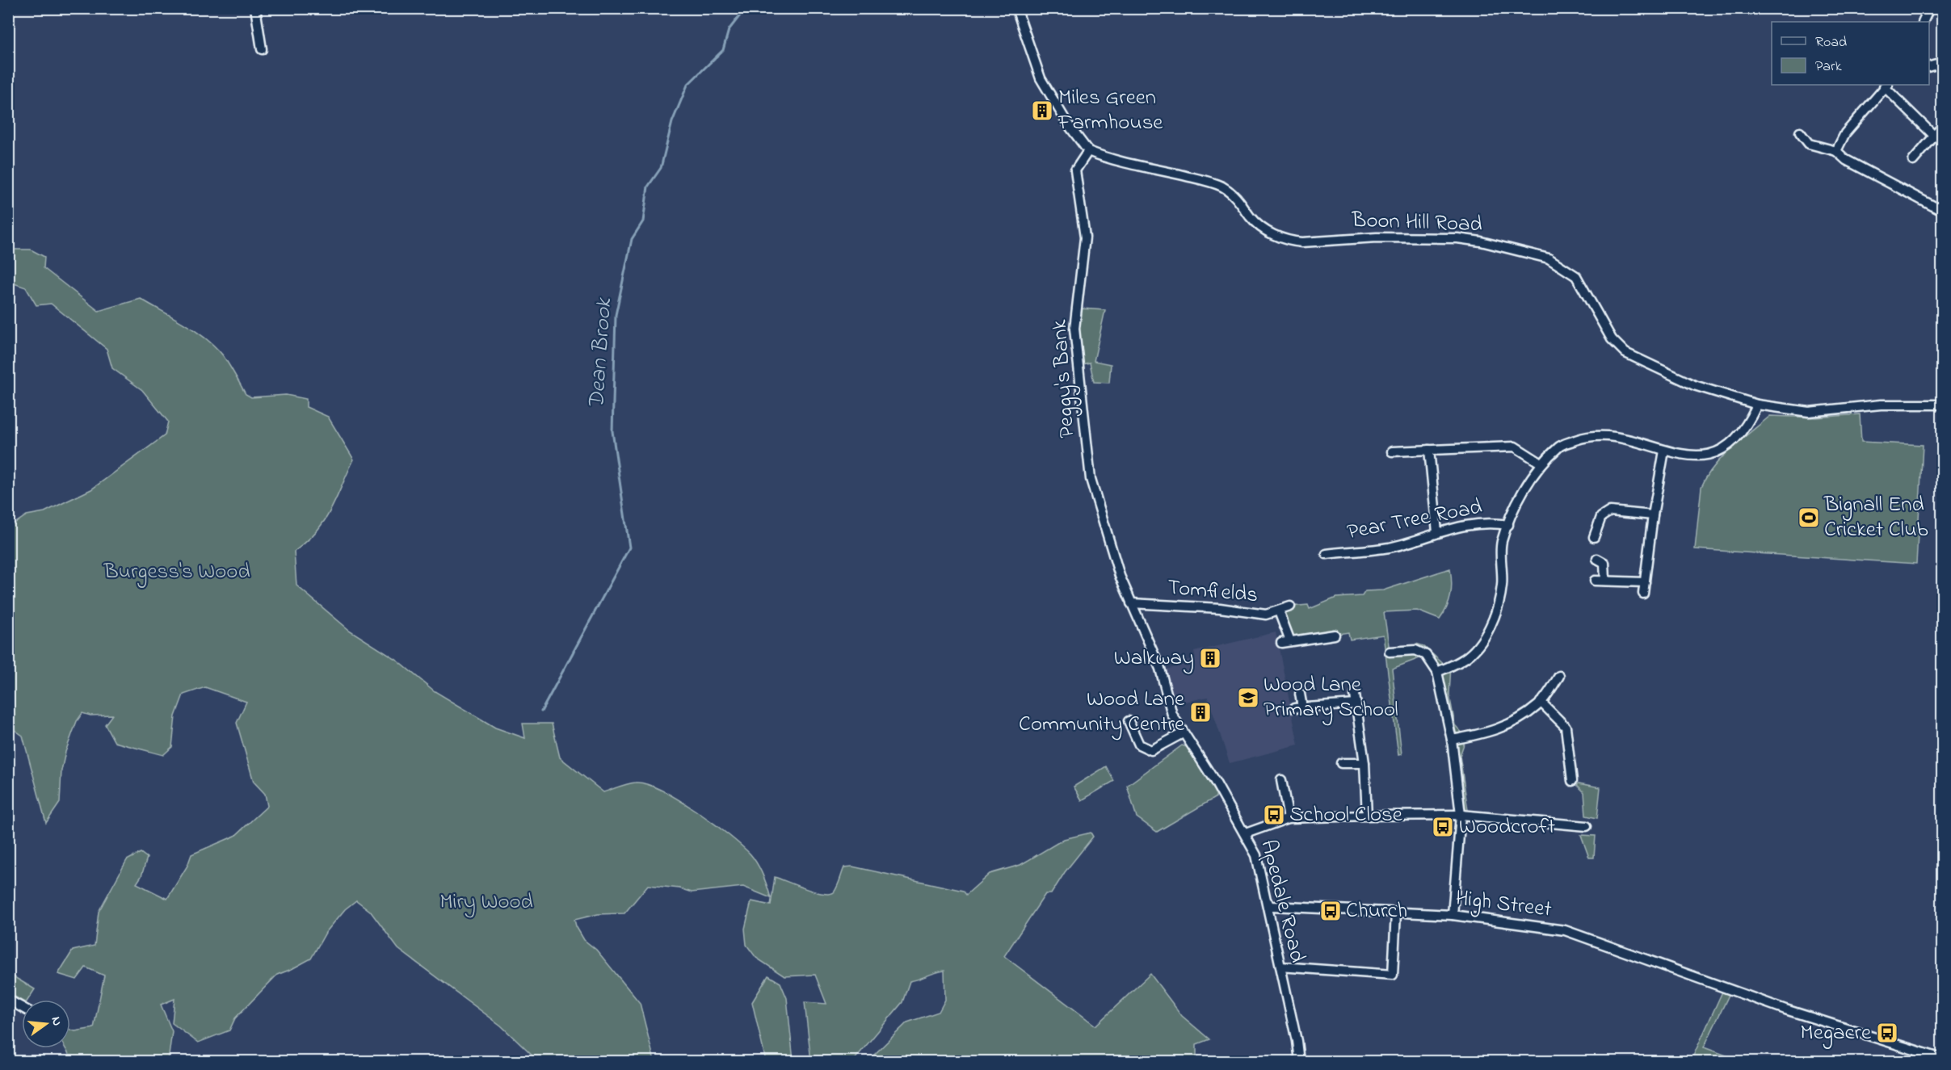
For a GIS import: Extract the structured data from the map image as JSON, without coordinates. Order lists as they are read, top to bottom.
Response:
{
  "streets": {
    "street": [
      "Boon Hill Road",
      "Peggy's Bank",
      "Pear Tree Road",
      "Tomfields",
      "Apedale Road",
      "High Street"
    ]
  },
  "crossings": [
    ["Boon Hill Road", "Peggy's Bank"],
    ["Peggy's Bank", "Apedale Road"],
    ["Tomfields", "Apedale Road"],
    ["Apedale Road", "High Street"]
  ],
  "water": ["Dean Brook"],
  "parks": ["Burgess's Wood", "Miry Wood"],
  "places": {
    "building": ["Miles Green Farmhouse", "Walkway", "Wood Lane Community Centre"],
    "sports": ["Bignall End Cricket Club"],
    "school or university": ["Wood Lane Primary School"],
    "bus stop": [
      "School Close",
      "Woodcroft",
      "Church",
      "Megacre"
    ]
  },
  "legend": ["Road", "Park"],
  "north": "right"
}
